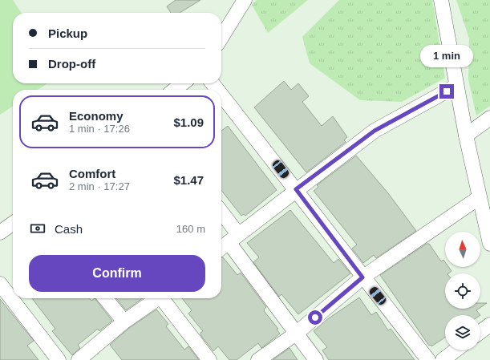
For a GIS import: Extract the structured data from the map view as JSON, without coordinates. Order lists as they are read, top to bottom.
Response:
{
  "north": "top",
  "page": {
    "banner": ["Pickup", "Drop-off"],
    "bubble": "1 min",
    "list": [
      {
        "name": "Economy",
        "note": "1 min · 17:26",
        "value": "$1.09"
      },
      {
        "name": "Comfort",
        "note": "2 min · 17:27",
        "value": "$1.47"
      }
    ],
    "pay": ["Cash", "160 m"],
    "buttons": "Confirm"
  }
}
